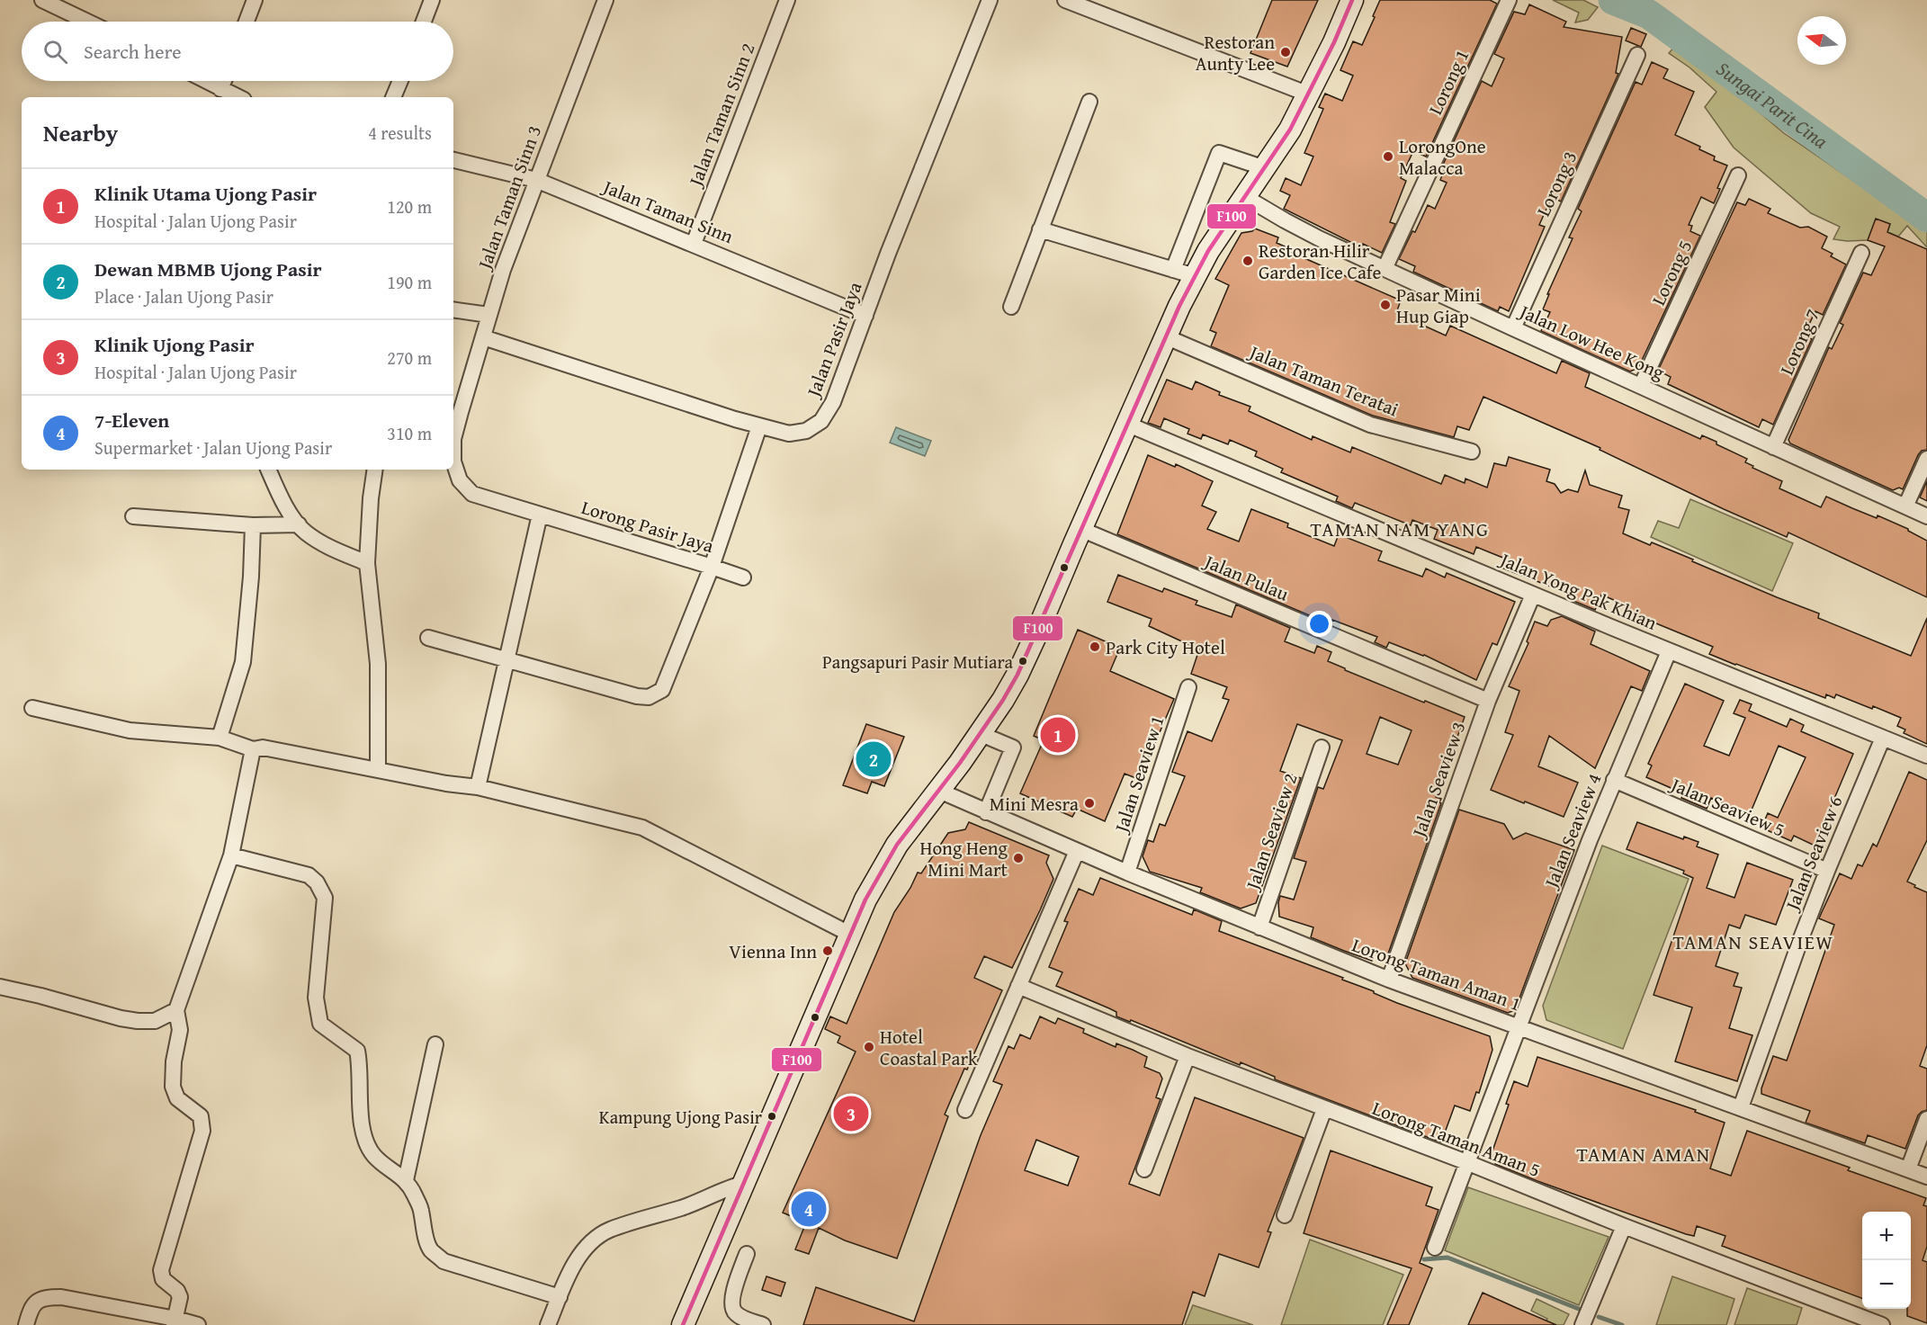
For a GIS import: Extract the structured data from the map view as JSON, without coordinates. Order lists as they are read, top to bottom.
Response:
{
  "streets": {
    "street": [
      "Lorong 1",
      "Jalan Taman Sinn 2",
      "Lorong 3",
      "Jalan Taman Sinn 3",
      "Jalan Taman Sinn",
      "Lorong 5",
      "Jalan Pasir Jaya",
      "Jalan Low Hee Kong",
      "Lorong 7",
      "Jalan Taman Teratai",
      "Lorong Pasir Jaya",
      "Jalan Pulau",
      "Jalan Yong Pak Khian",
      "Jalan Seaview 1",
      "Jalan Seaview 3",
      "Jalan Seaview 5",
      "Jalan Seaview 4",
      "Jalan Seaview 2",
      "Jalan Seaview 6",
      "Lorong Taman Aman 1",
      "Lorong Taman Aman 5"
    ]
  },
  "crossings": [
    ["Lorong 1", "Jalan Low Hee Kong"],
    ["Jalan Taman Sinn 2", "Jalan Taman Sinn"],
    ["Lorong 3", "Jalan Low Hee Kong"],
    ["Jalan Taman Sinn 3", "Jalan Taman Sinn"],
    ["Jalan Taman Sinn 3", "Jalan Pasir Jaya"],
    ["Jalan Taman Sinn 3", "Lorong Pasir Jaya"],
    ["Jalan Taman Sinn", "Jalan Pasir Jaya"],
    ["Lorong 5", "Jalan Low Hee Kong"],
    ["Jalan Low Hee Kong", "Lorong 7"],
    ["Jalan Pulau", "Jalan Seaview 3"],
    ["Jalan Yong Pak Khian", "Jalan Seaview 3"],
    ["Jalan Yong Pak Khian", "Jalan Seaview 4"],
    ["Jalan Yong Pak Khian", "Jalan Seaview 6"],
    ["Jalan Seaview 1", "Lorong Taman Aman 1"],
    ["Jalan Seaview 3", "Lorong Taman Aman 1"],
    ["Jalan Seaview 5", "Jalan Seaview 4"],
    ["Jalan Seaview 5", "Jalan Seaview 6"],
    ["Jalan Seaview 4", "Lorong Taman Aman 1"],
    ["Jalan Seaview 4", "Lorong Taman Aman 5"],
    ["Jalan Seaview 2", "Lorong Taman Aman 1"],
    ["Jalan Seaview 6", "Lorong Taman Aman 1"]
  ],
  "districts": ["TAMAN NAM YANG", "TAMAN SEAVIEW", "TAMAN AMAN"],
  "water": ["Sungai Parit Cina"],
  "places": [
    "Restoran Aunty Lee",
    "LorongOne Malacca",
    "Restoran Hilir Garden Ice Cafe",
    "Pasar Mini Hup Giap",
    "Park City Hotel",
    "Pangsapuri Pasir Mutiara",
    "Mini Mesra",
    "Hong Heng Mini Mart",
    "Vienna Inn",
    "Hotel Coastal Park",
    "Kampung Ujong Pasir"
  ],
  "lines": ["transit line F100"],
  "north": "left",
  "page": {
    "search": "Search here",
    "heading": ["Nearby", "4 results"],
    "list": [
      {
        "mark": "1",
        "name": "Klinik Utama Ujong Pasir",
        "note": "Hospital · Jalan Ujong Pasir",
        "value": "120 m"
      },
      {
        "mark": "2",
        "name": "Dewan MBMB Ujong Pasir",
        "note": "Place · Jalan Ujong Pasir",
        "value": "190 m"
      },
      {
        "mark": "3",
        "name": "Klinik Ujong Pasir",
        "note": "Hospital · Jalan Ujong Pasir",
        "value": "270 m"
      },
      {
        "mark": "4",
        "name": "7-Eleven",
        "note": "Supermarket · Jalan Ujong Pasir",
        "value": "310 m"
      }
    ],
    "pins": [
      "1",
      "2",
      "3",
      "4"
    ],
    "map_buttons": ["+", "−"]
  }
}
